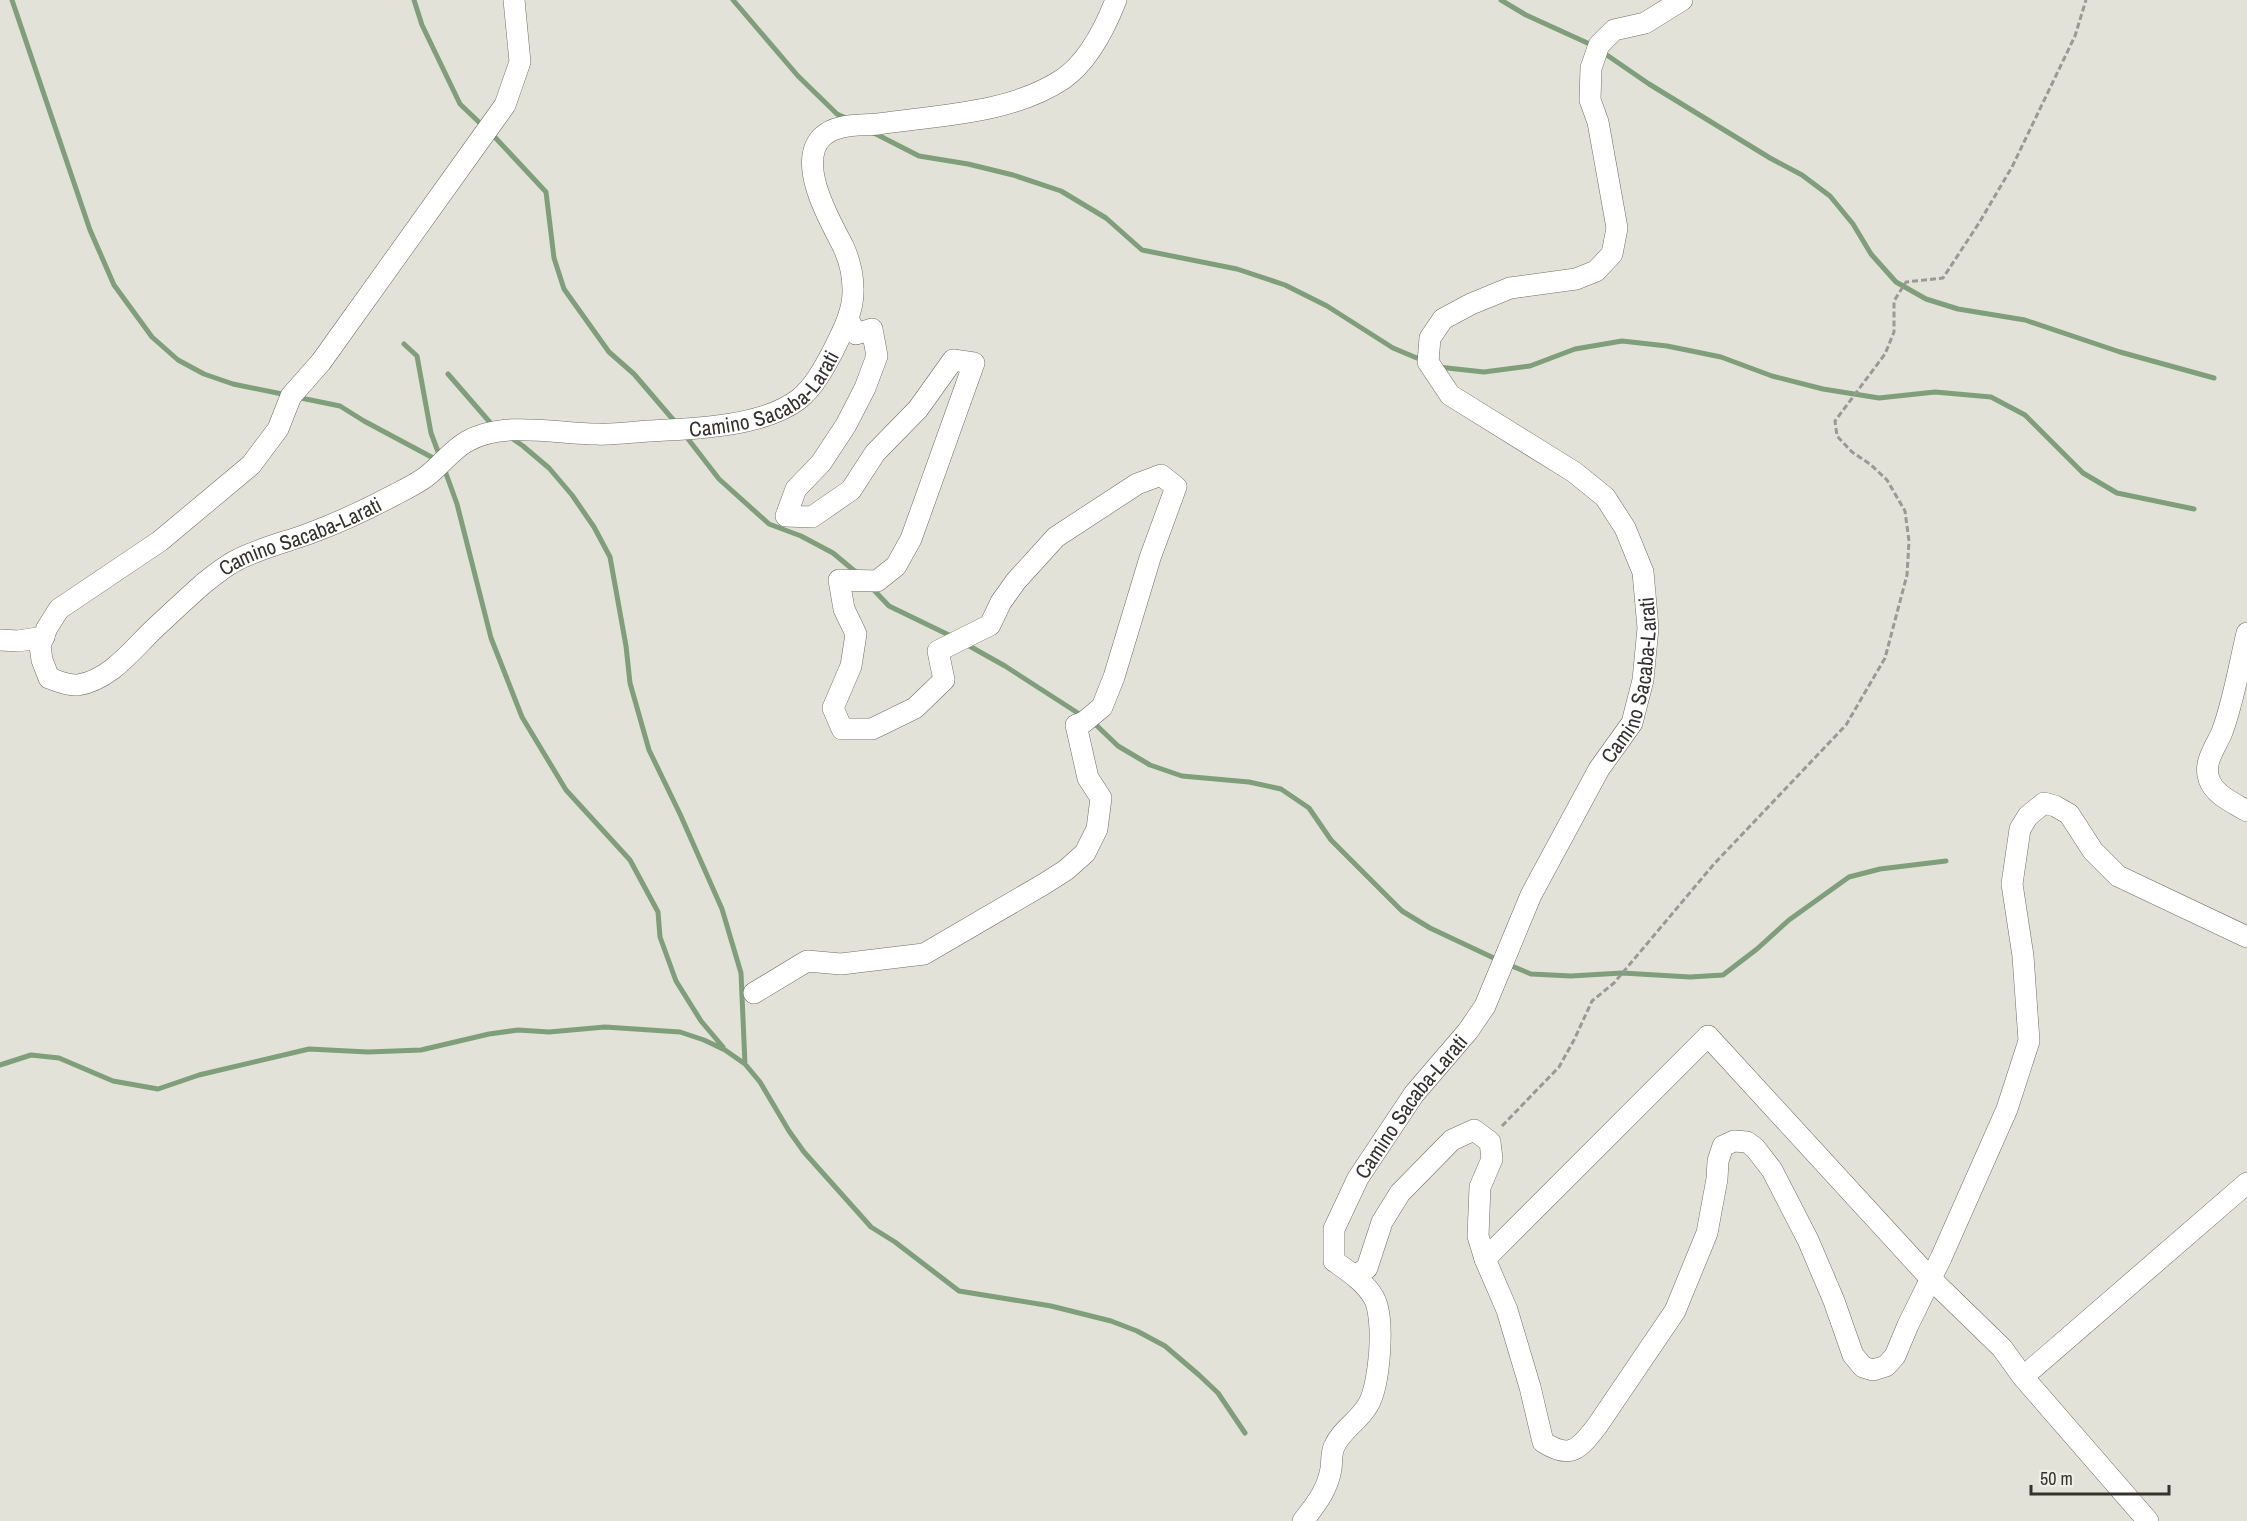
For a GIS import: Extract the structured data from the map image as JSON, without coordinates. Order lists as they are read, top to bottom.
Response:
{
  "streets": {
    "street": ["Camino Sacaba-Larati"]
  },
  "scale_bar": "50 m"
}
